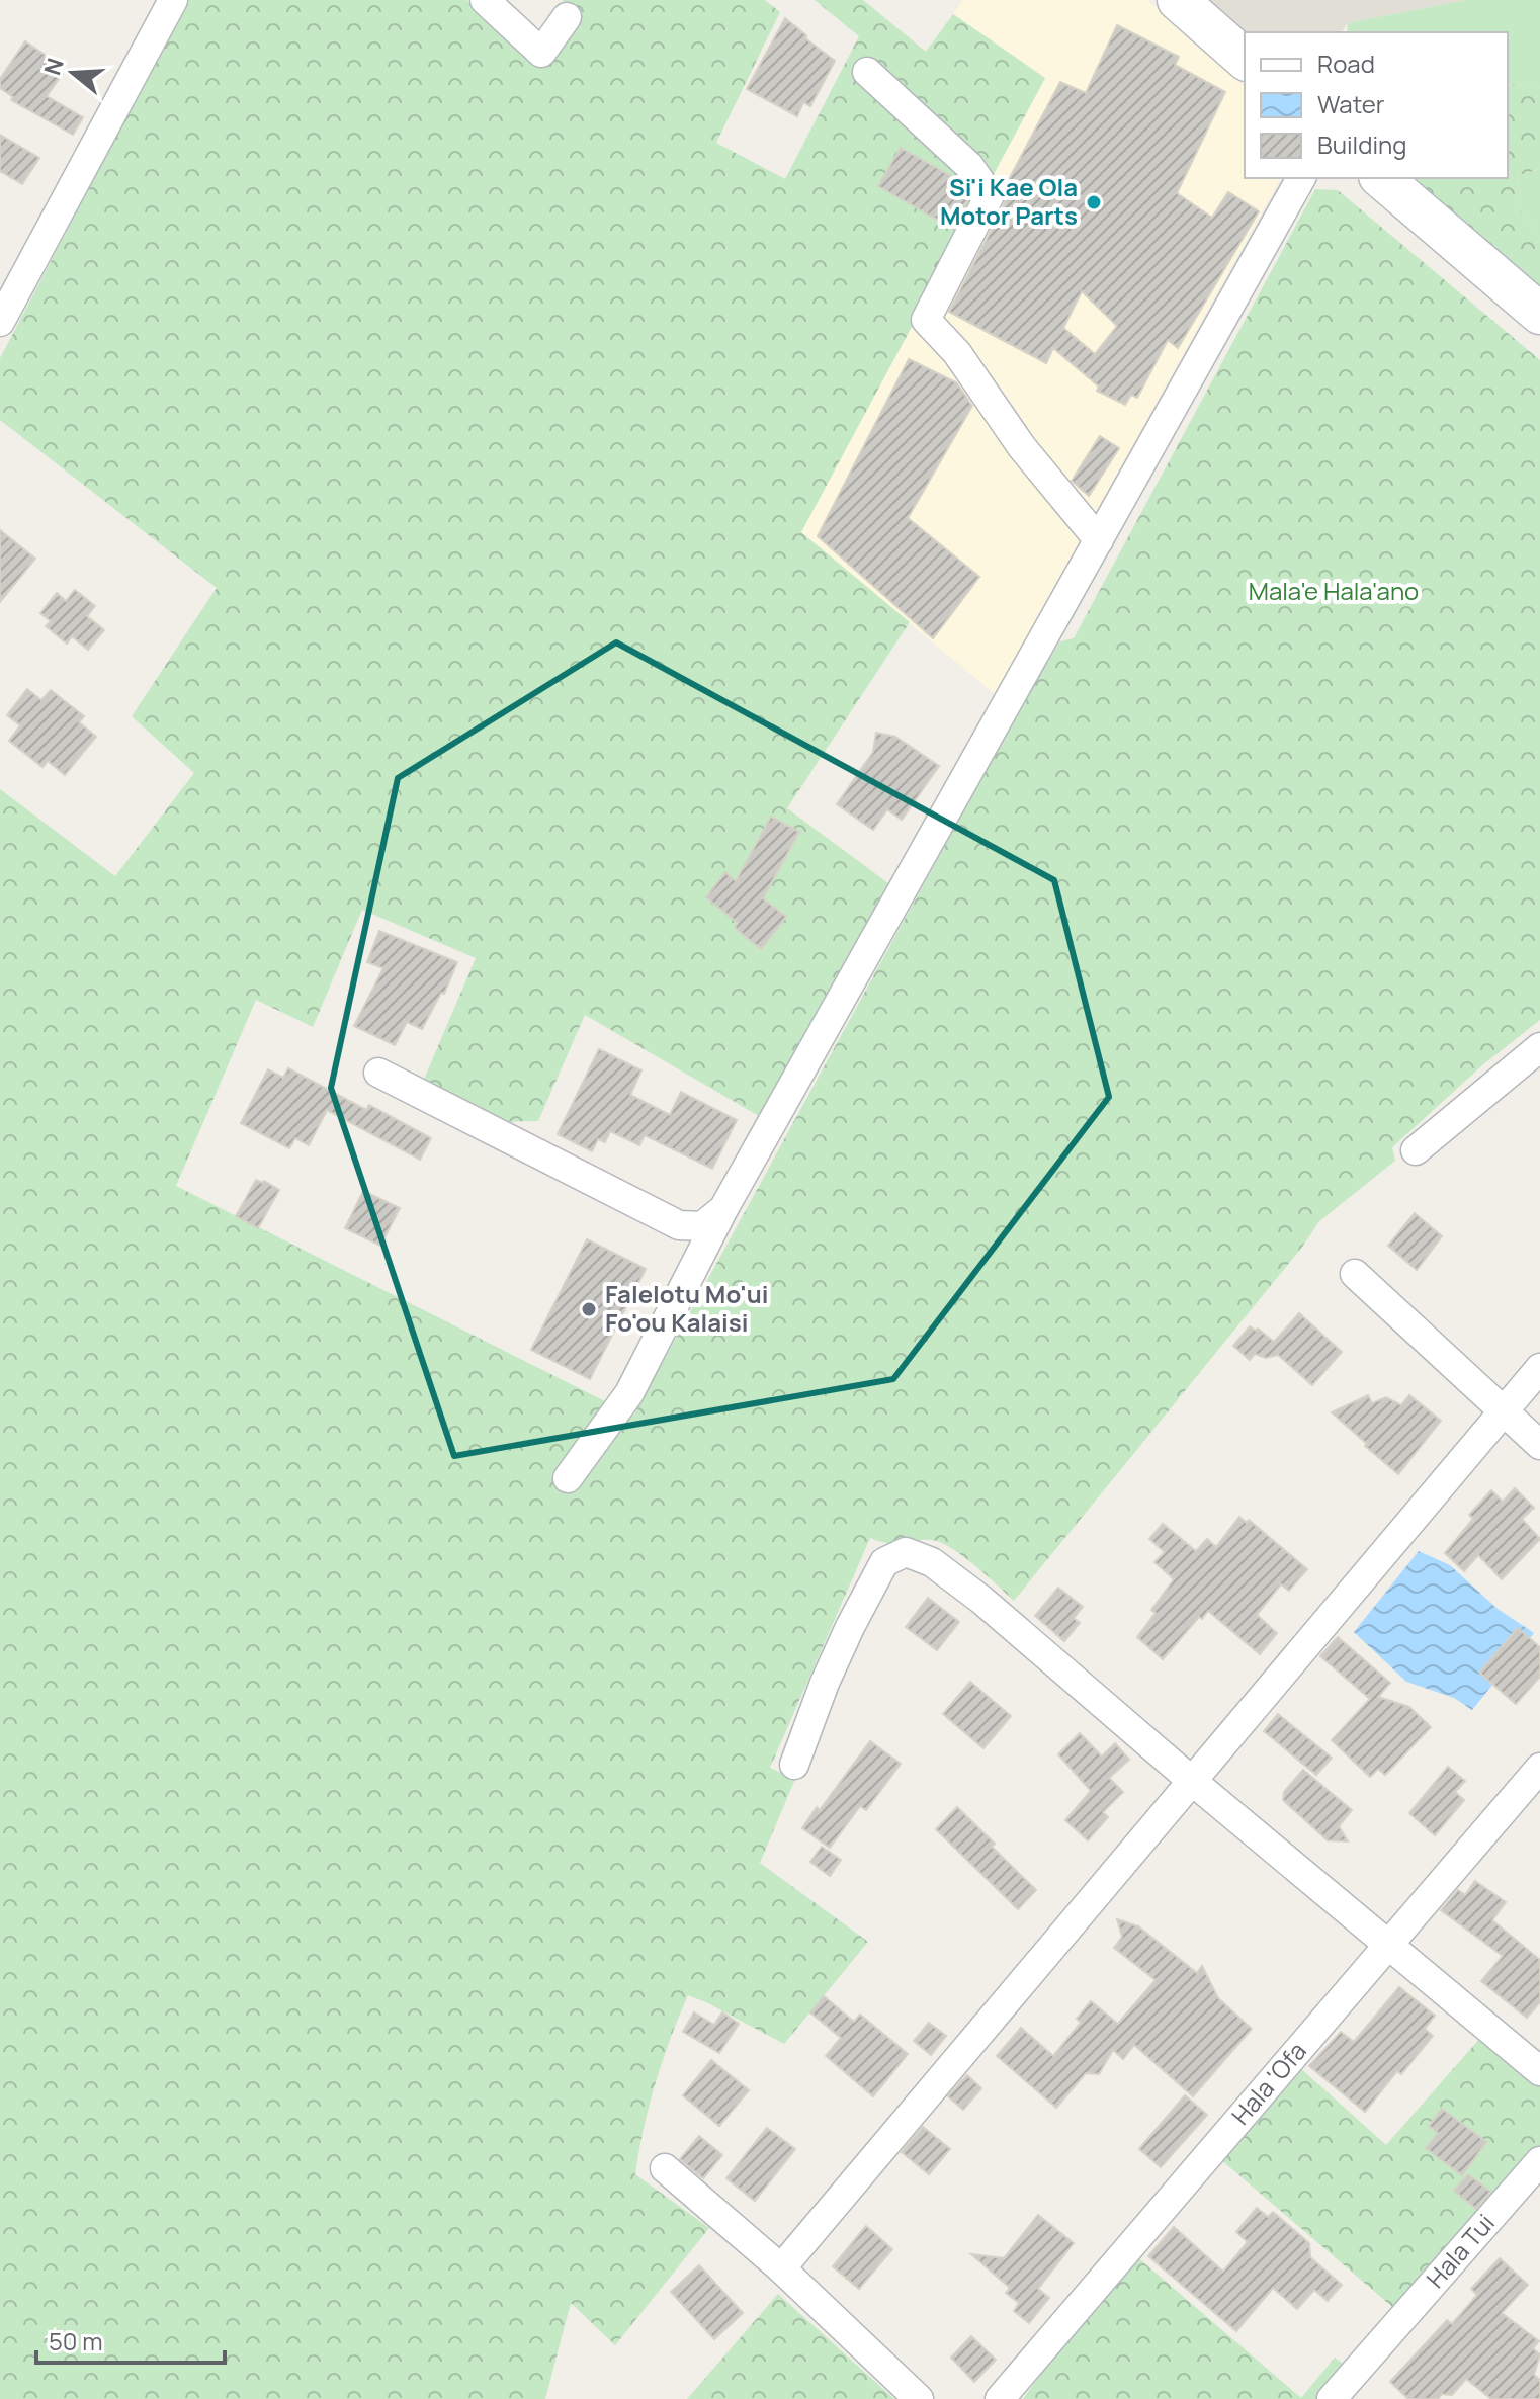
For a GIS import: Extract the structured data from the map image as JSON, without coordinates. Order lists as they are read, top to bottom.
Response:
{
  "streets": {
    "street": ["Hala 'Ofa", "Hala Tui"]
  },
  "parks": ["Mala'e Hala'ano"],
  "places": ["Si'i Kae Ola Motor Parts", "Falelotu Mo'ui Fo'ou Kalaisi"],
  "legend": ["Road", "Water", "Building"],
  "scale_bar": "50 m",
  "north": "left"
}
